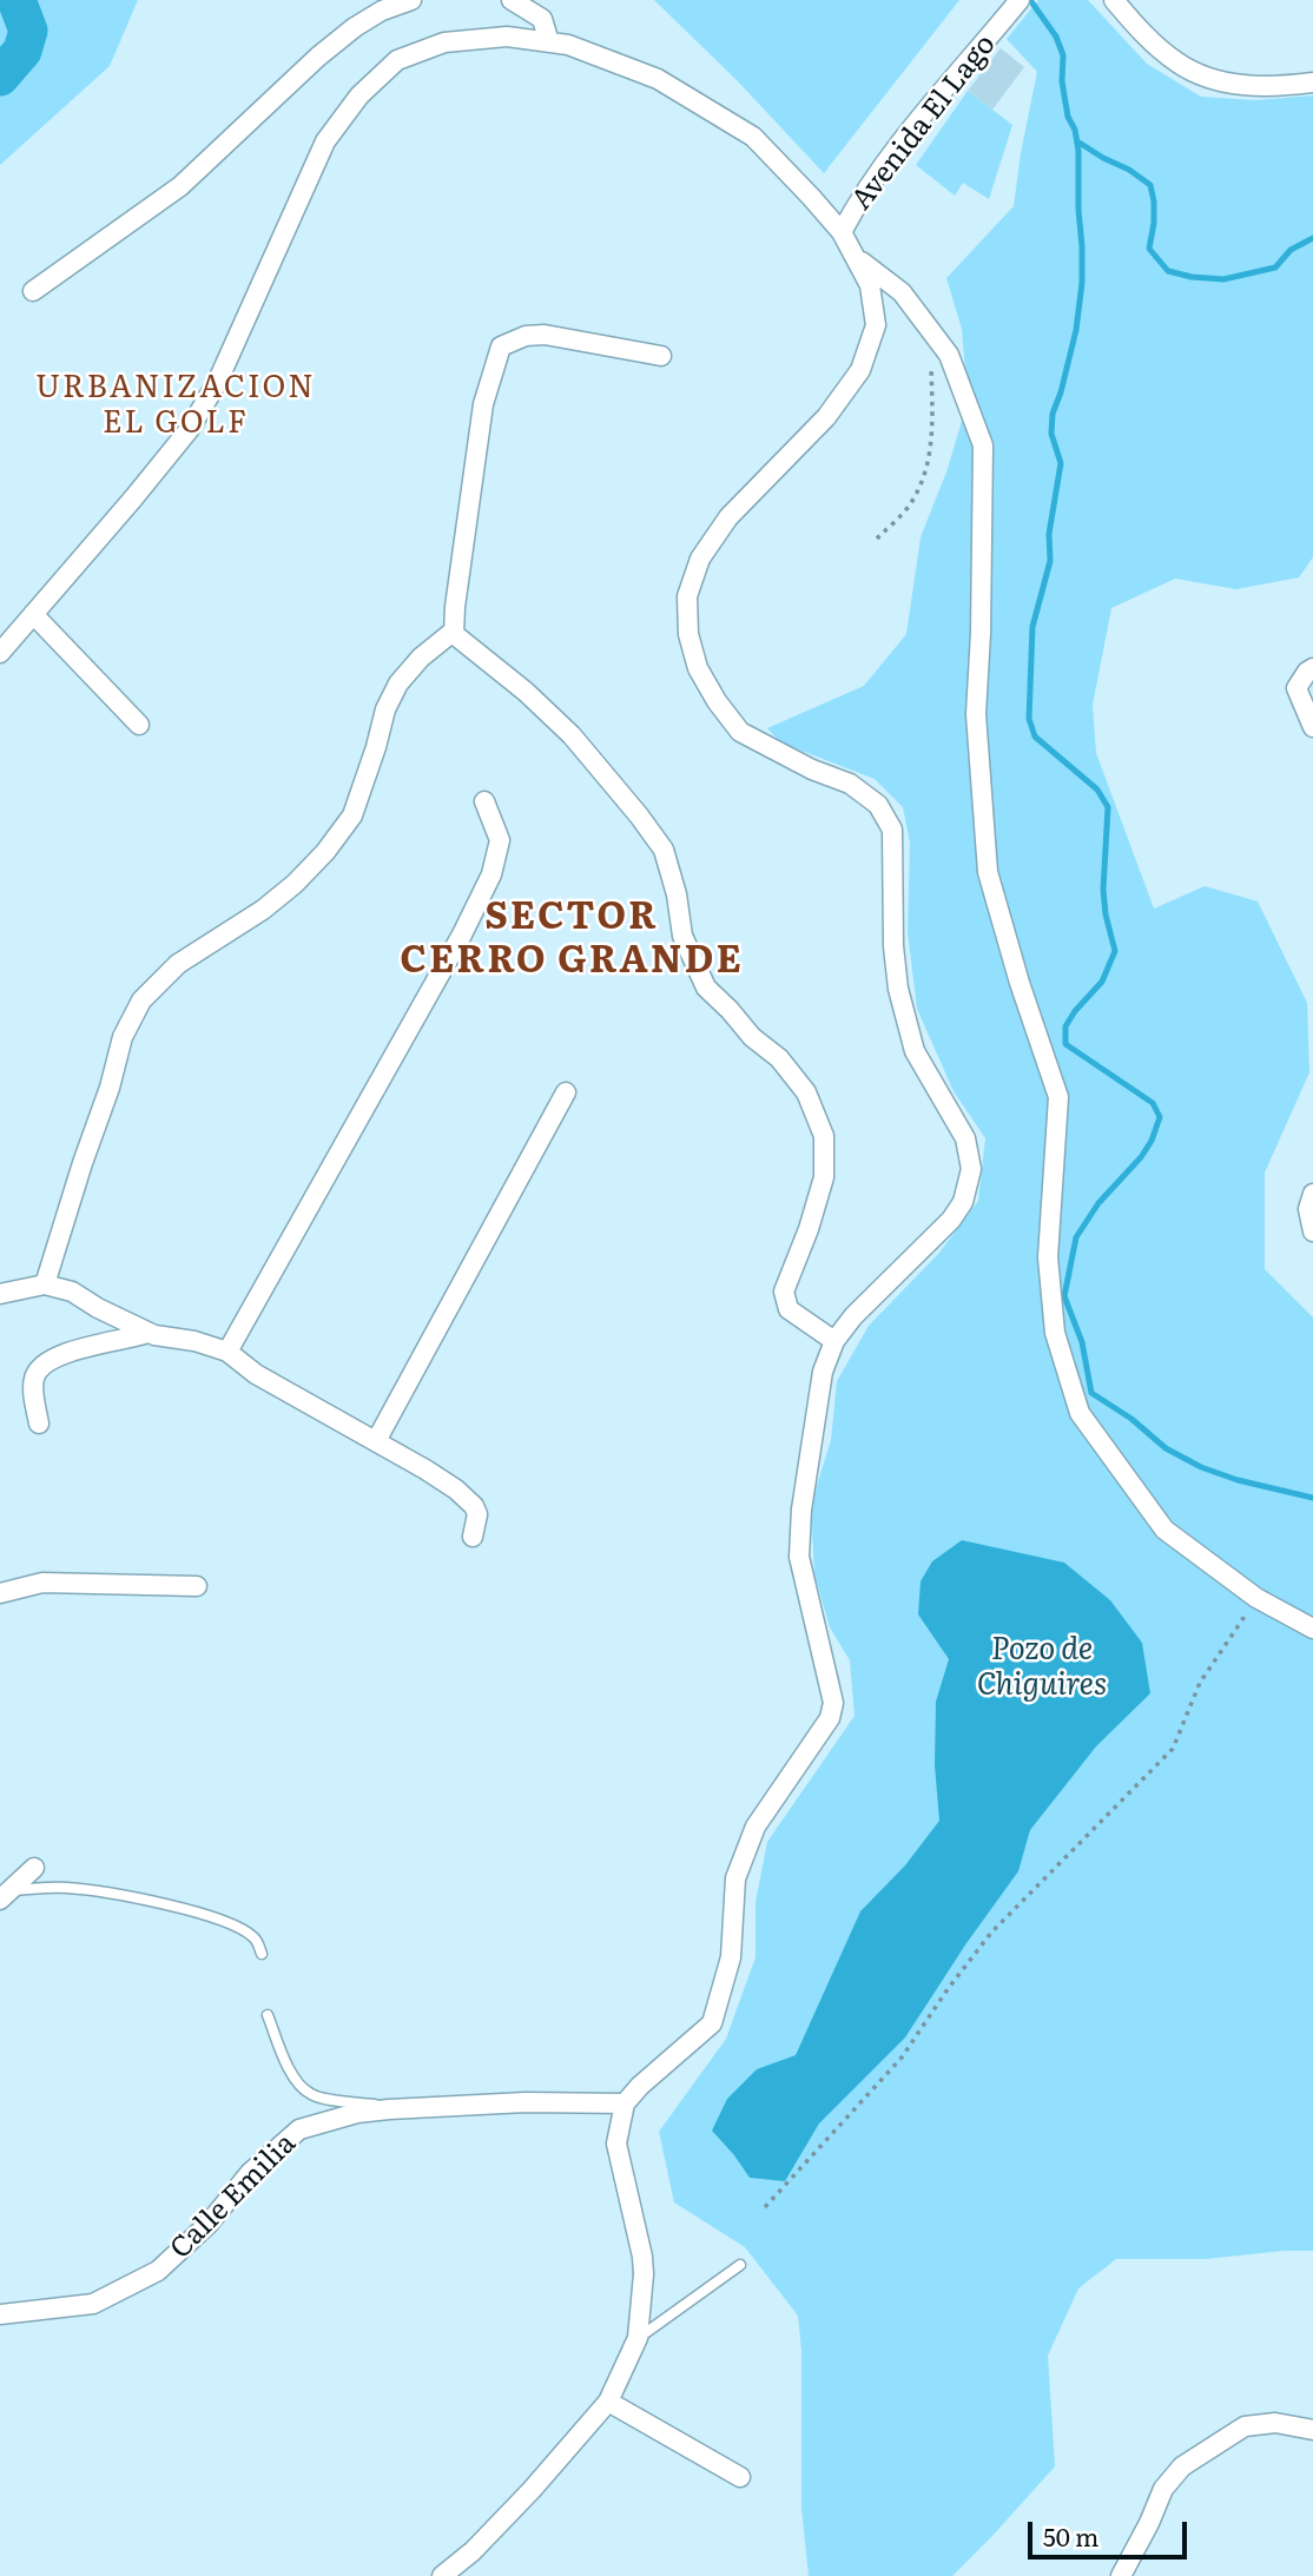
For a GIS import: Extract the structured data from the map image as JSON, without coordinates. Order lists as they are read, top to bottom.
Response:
{
  "streets": {
    "street": ["Avenida El Lago", "Calle Emilia"]
  },
  "crossings": [
    ["Avenida El Lago", "Calle Emilia"]
  ],
  "districts": ["URBANIZACION EL GOLF", "SECTOR CERRO GRANDE"],
  "water": ["Pozo de Chiguires"],
  "scale_bar": "50 m"
}
